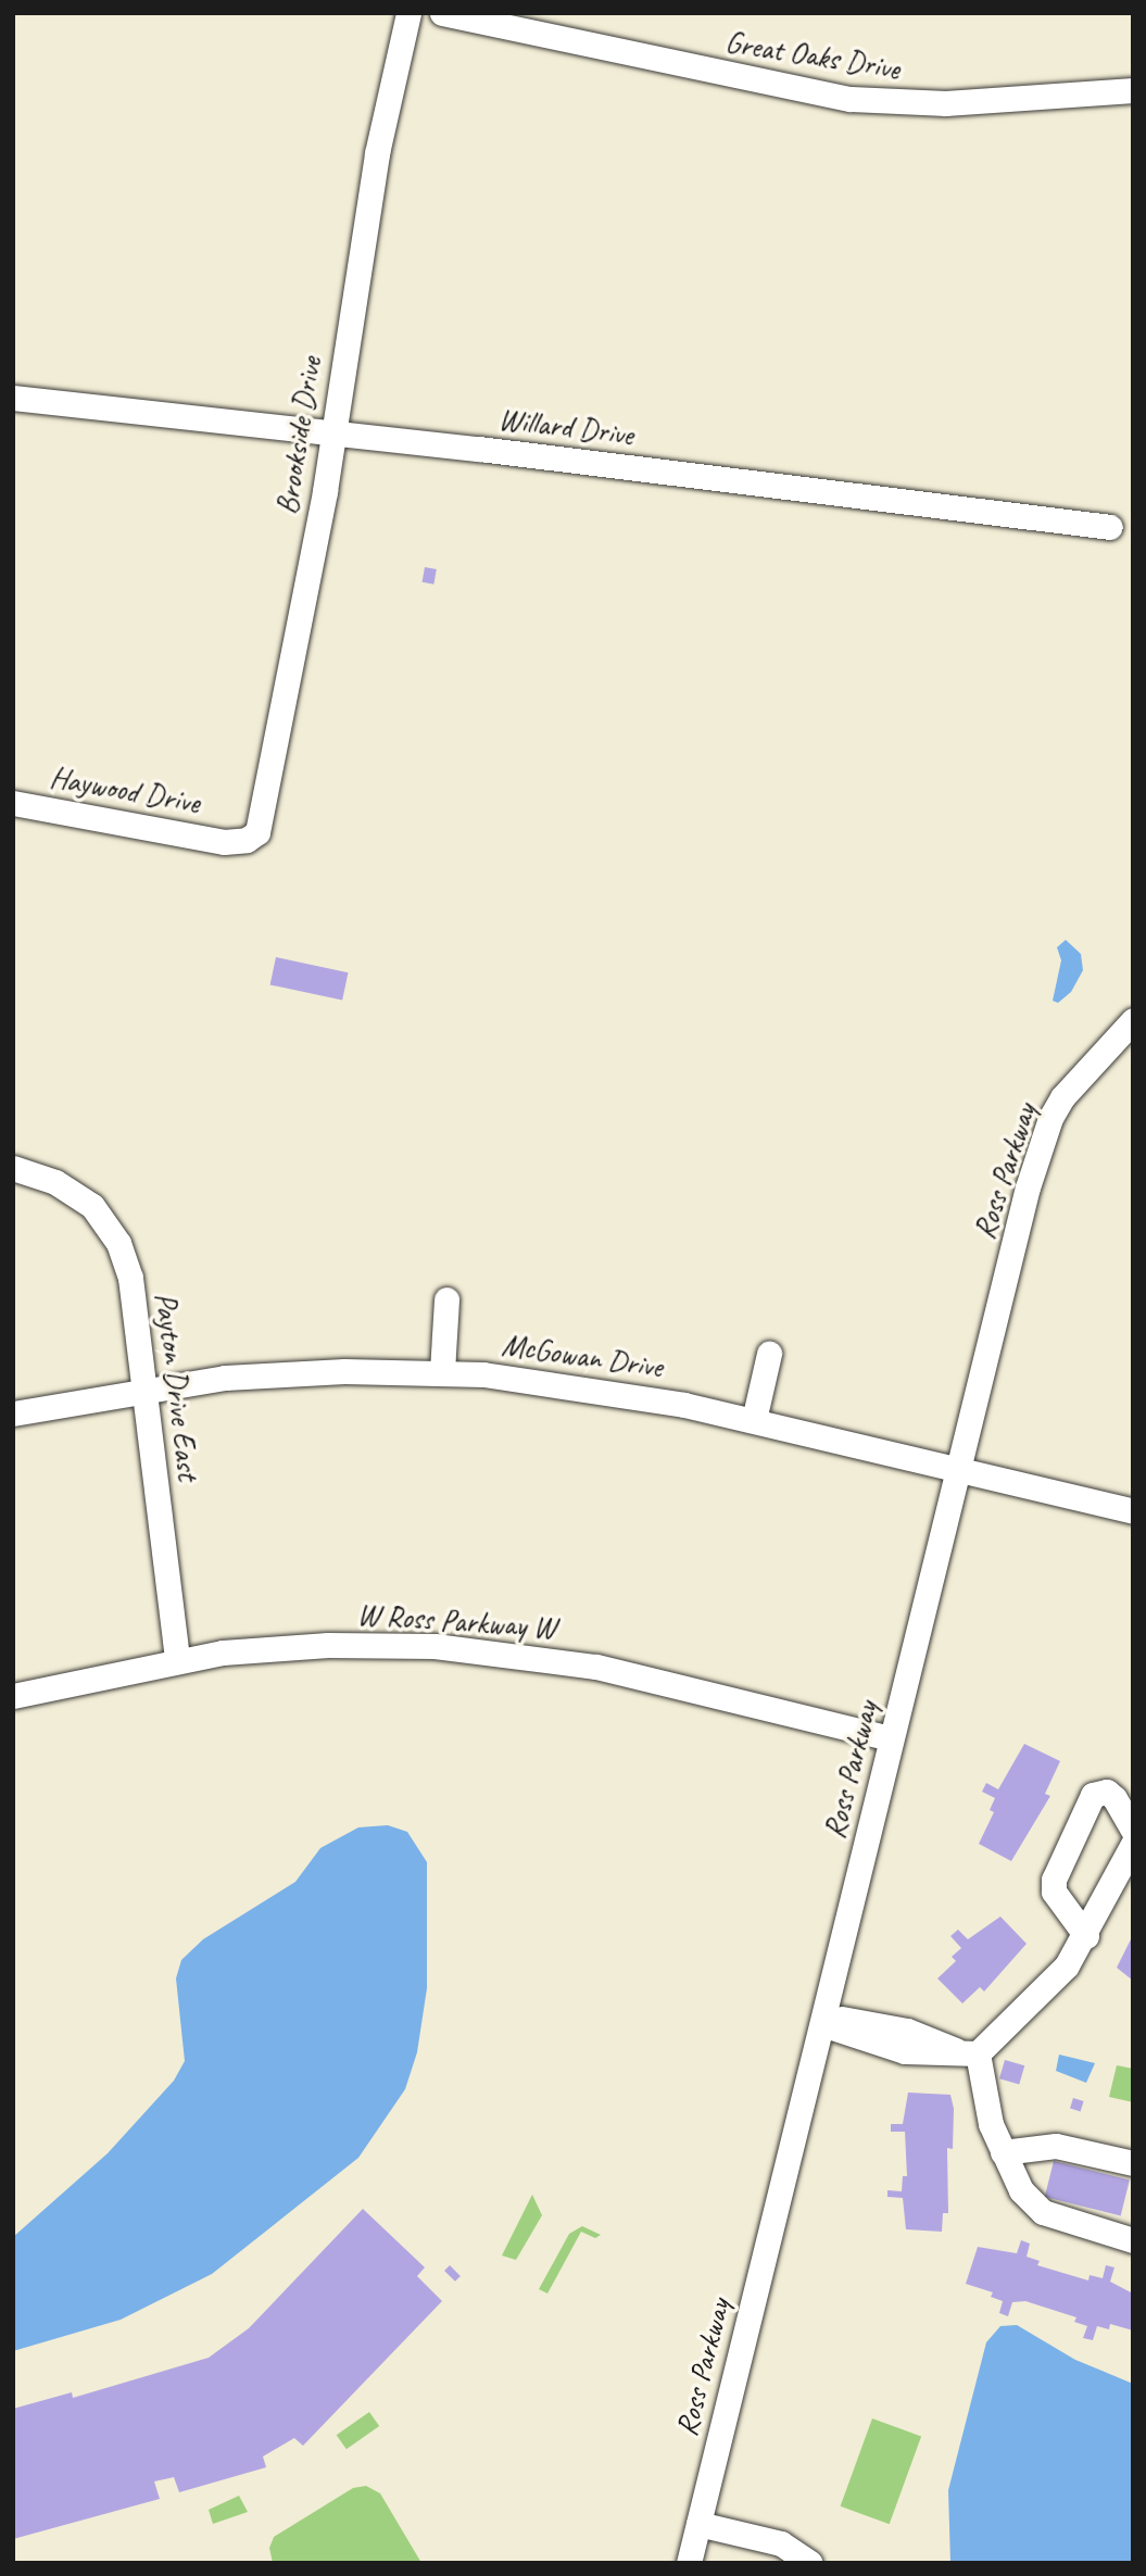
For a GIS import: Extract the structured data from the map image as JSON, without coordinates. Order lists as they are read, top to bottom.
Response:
{
  "streets": {
    "street": [
      "Great Oaks Drive",
      "Willard Drive",
      "Brookside Drive",
      "Haywood Drive",
      "Ross Parkway",
      "McGowan Drive",
      "Payton Drive East",
      "W Ross Parkway W"
    ]
  },
  "crossings": [
    ["Willard Drive", "Brookside Drive"],
    ["Brookside Drive", "Haywood Drive"],
    ["Ross Parkway", "McGowan Drive"],
    ["Ross Parkway", "W Ross Parkway W"],
    ["McGowan Drive", "Payton Drive East"],
    ["Payton Drive East", "W Ross Parkway W"]
  ]
}
